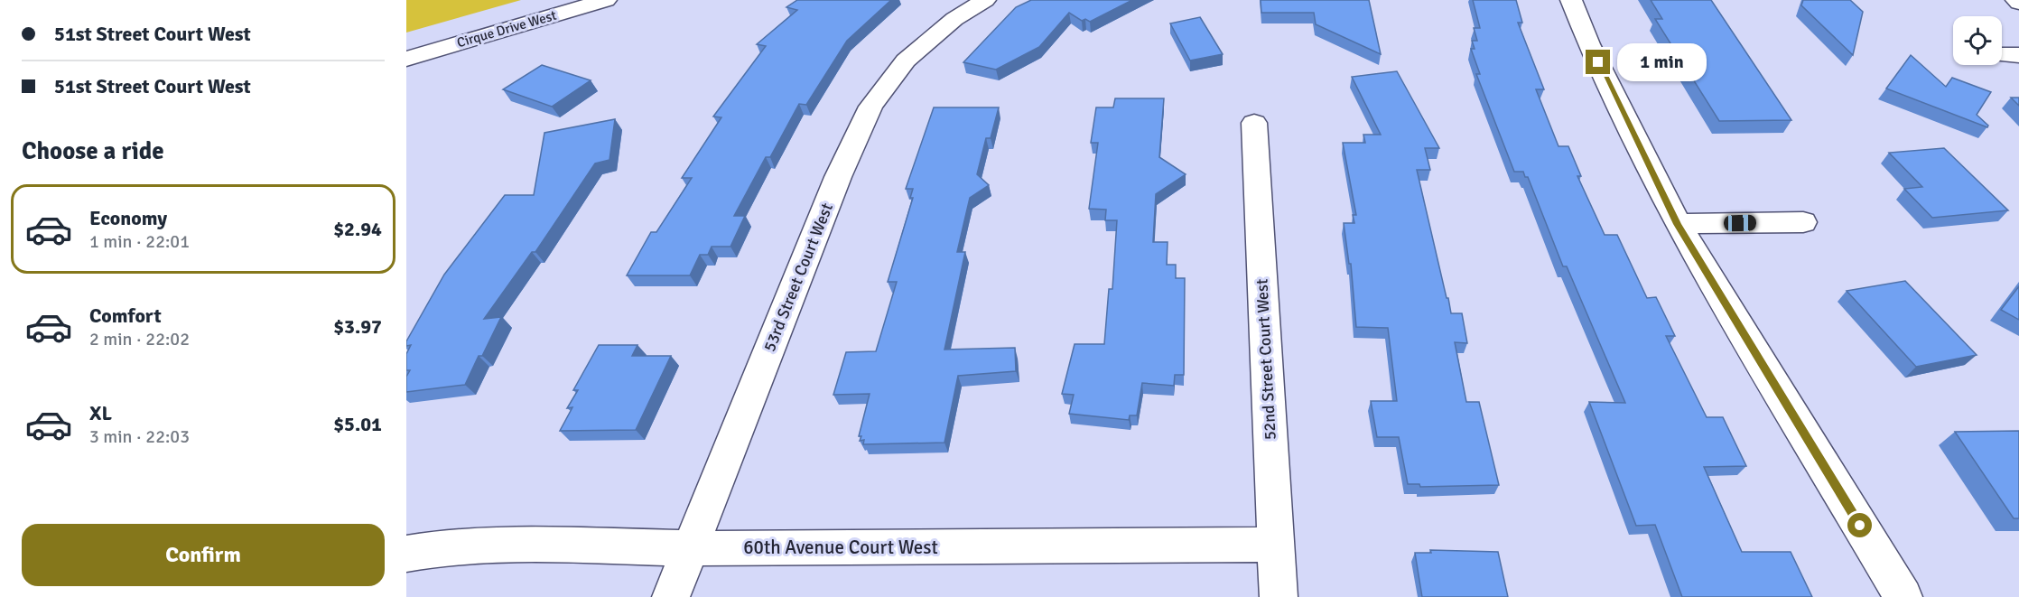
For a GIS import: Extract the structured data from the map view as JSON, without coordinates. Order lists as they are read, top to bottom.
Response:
{
  "streets": {
    "street": [
      "Cirque Drive West",
      "53rd Street Court West",
      "52nd Street Court West",
      "60th Avenue Court West"
    ]
  },
  "crossings": [
    ["53rd Street Court West", "60th Avenue Court West"],
    ["52nd Street Court West", "60th Avenue Court West"]
  ],
  "page": {
    "banner": ["51st Street Court West", "51st Street Court West"],
    "bubble": "1 min",
    "heading": "Choose a ride",
    "list": [
      {
        "name": "Economy",
        "note": "1 min · 22:01",
        "value": "$2.94"
      },
      {
        "name": "Comfort",
        "note": "2 min · 22:02",
        "value": "$3.97"
      },
      {
        "name": "XL",
        "note": "3 min · 22:03",
        "value": "$5.01"
      }
    ],
    "buttons": "Confirm"
  }
}
